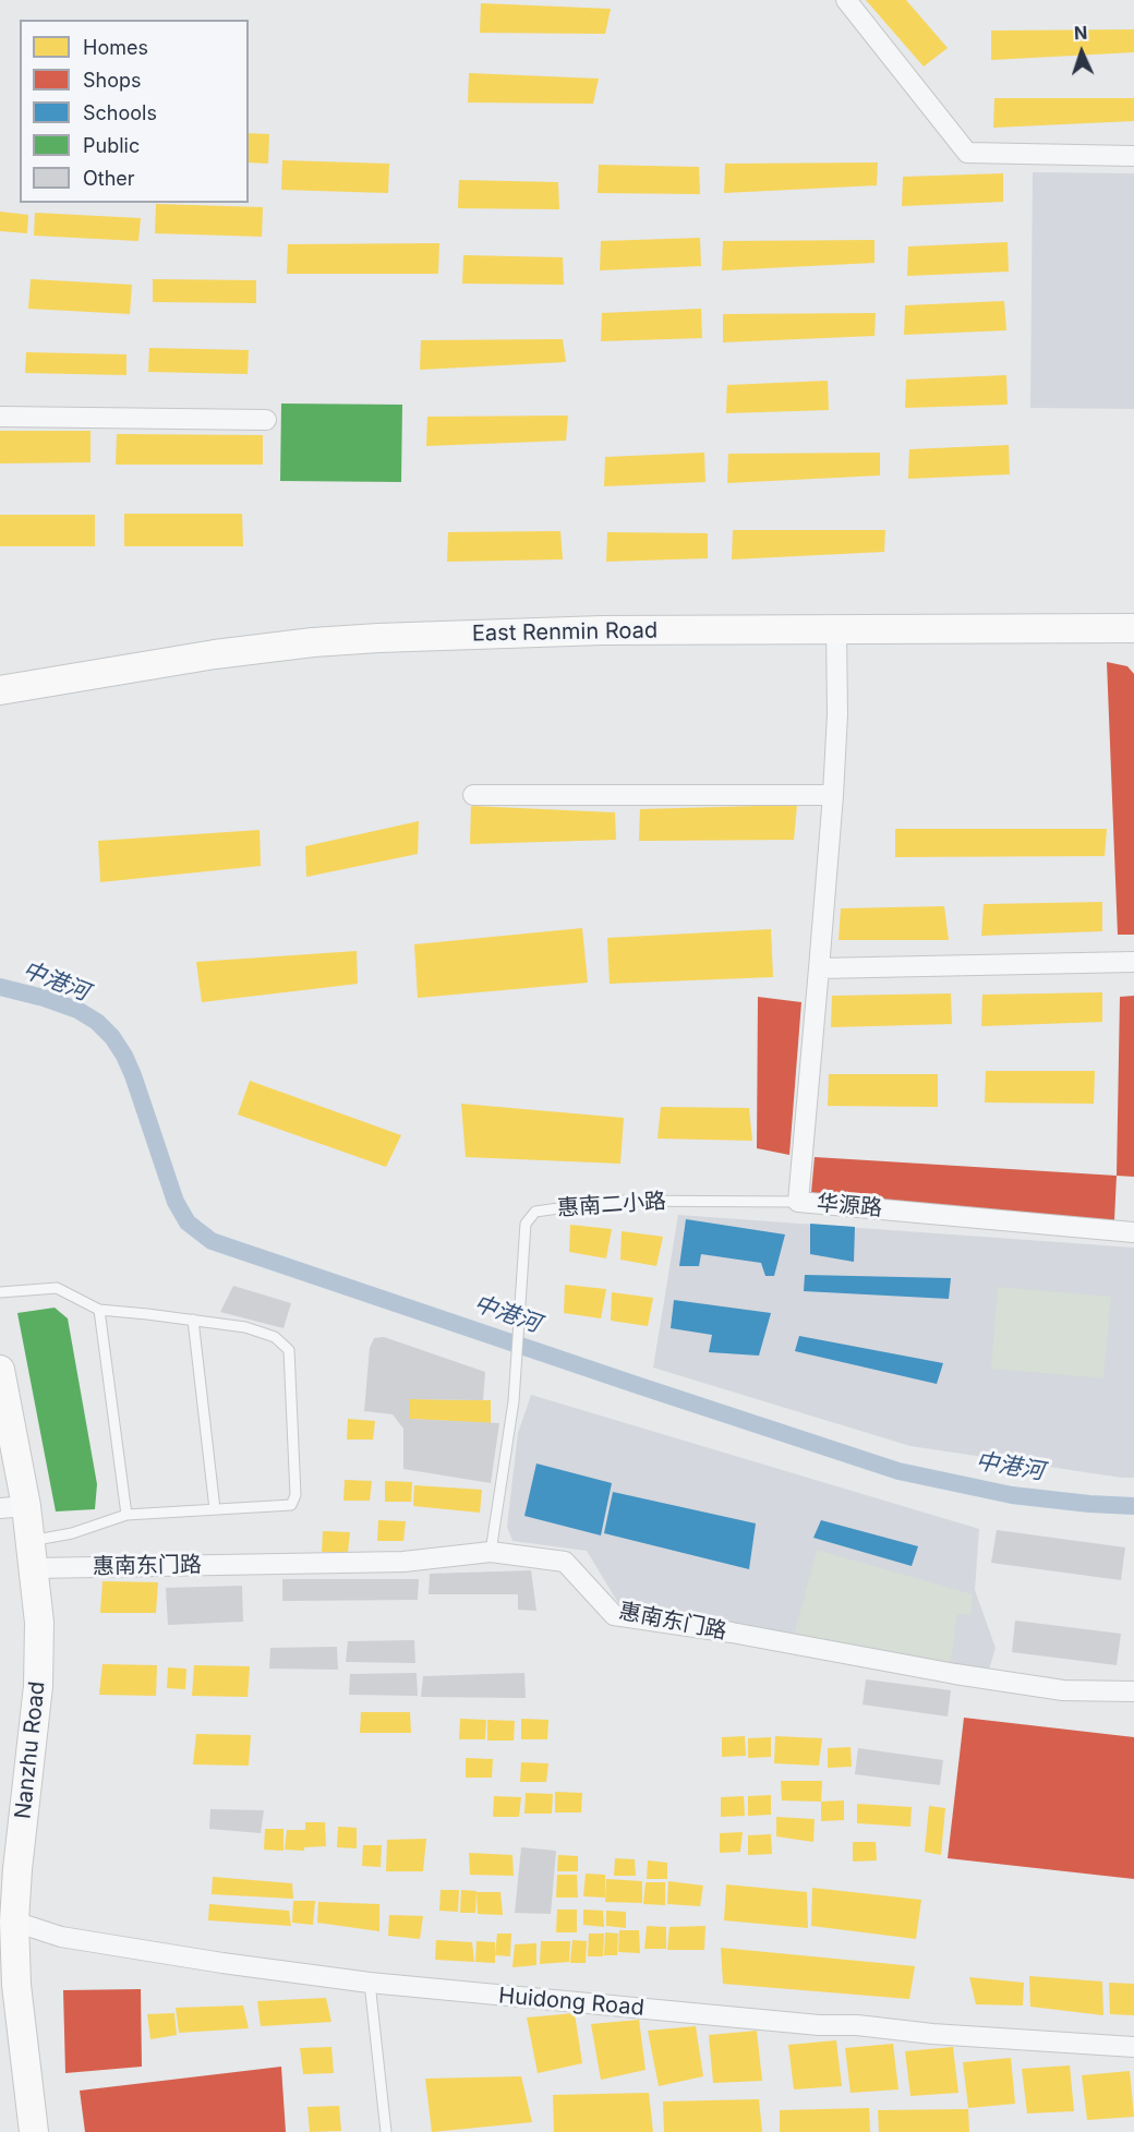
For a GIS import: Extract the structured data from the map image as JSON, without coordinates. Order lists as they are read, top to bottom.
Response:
{
  "streets": {
    "street": [
      "East Renmin Road",
      "华源路",
      "惠南东门路",
      "Nanzhu Road",
      "Huidong Road"
    ],
    "lane": ["惠南二小路"]
  },
  "crossings": [
    ["East Renmin Road", "华源路"],
    ["惠南二小路", "华源路"],
    ["惠南二小路", "惠南东门路"],
    ["惠南东门路", "Nanzhu Road"],
    ["Nanzhu Road", "Huidong Road"]
  ],
  "water": ["中港河"],
  "legend": [
    "Homes",
    "Shops",
    "Schools",
    "Public",
    "Other"
  ],
  "north": "top"
}
